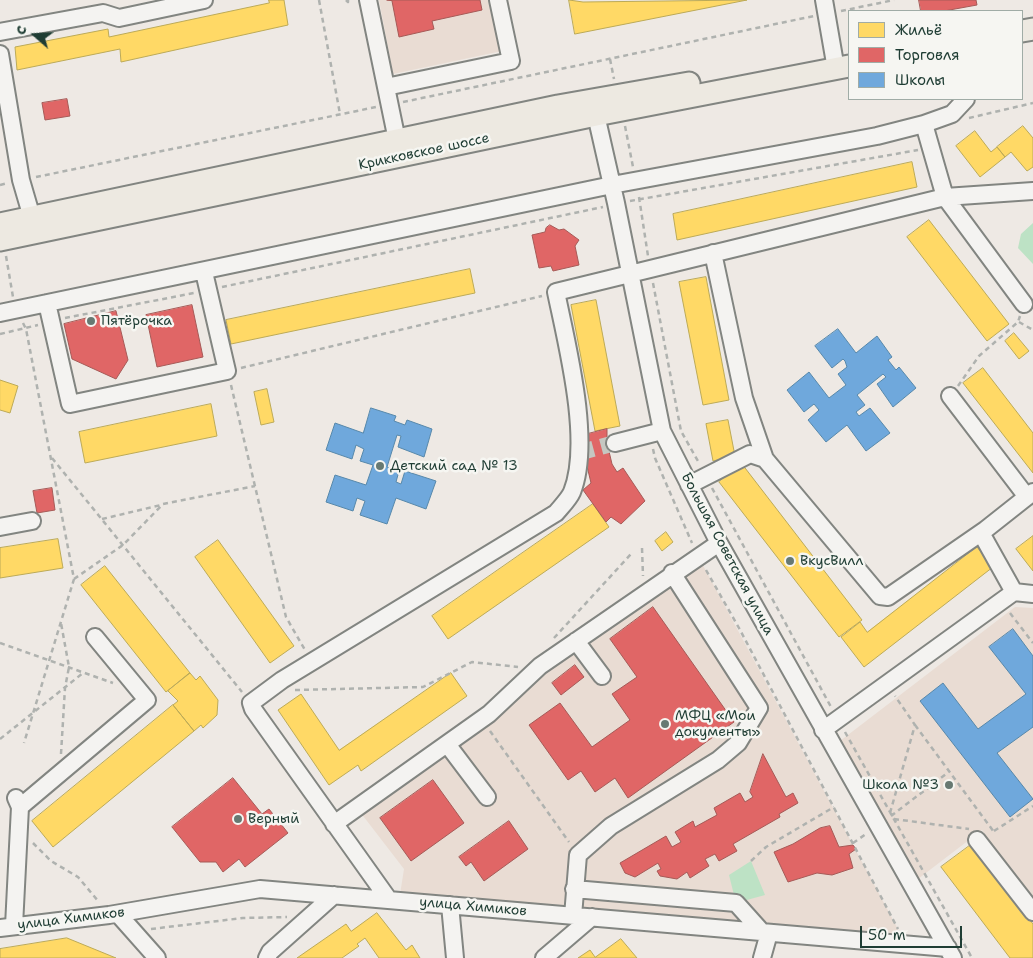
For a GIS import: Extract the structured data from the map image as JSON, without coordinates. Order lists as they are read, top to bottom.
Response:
{
  "streets": {
    "main road": ["Крикковское шоссе"],
    "street": ["Большая Советская улица", "улица Химиков"]
  },
  "crossings": [
    ["Крикковское шоссе", "Большая Советская улица"],
    ["Большая Советская улица", "улица Химиков"]
  ],
  "places": [
    "Пятёрочка",
    "Детский сад № 13",
    "ВкусВилл",
    "МФЦ «Мои документы»",
    "Школа №3",
    "Верный"
  ],
  "legend": ["Жильё", "Торговля", "Школы"],
  "scale_bar": "50 m",
  "north": "left"
}
